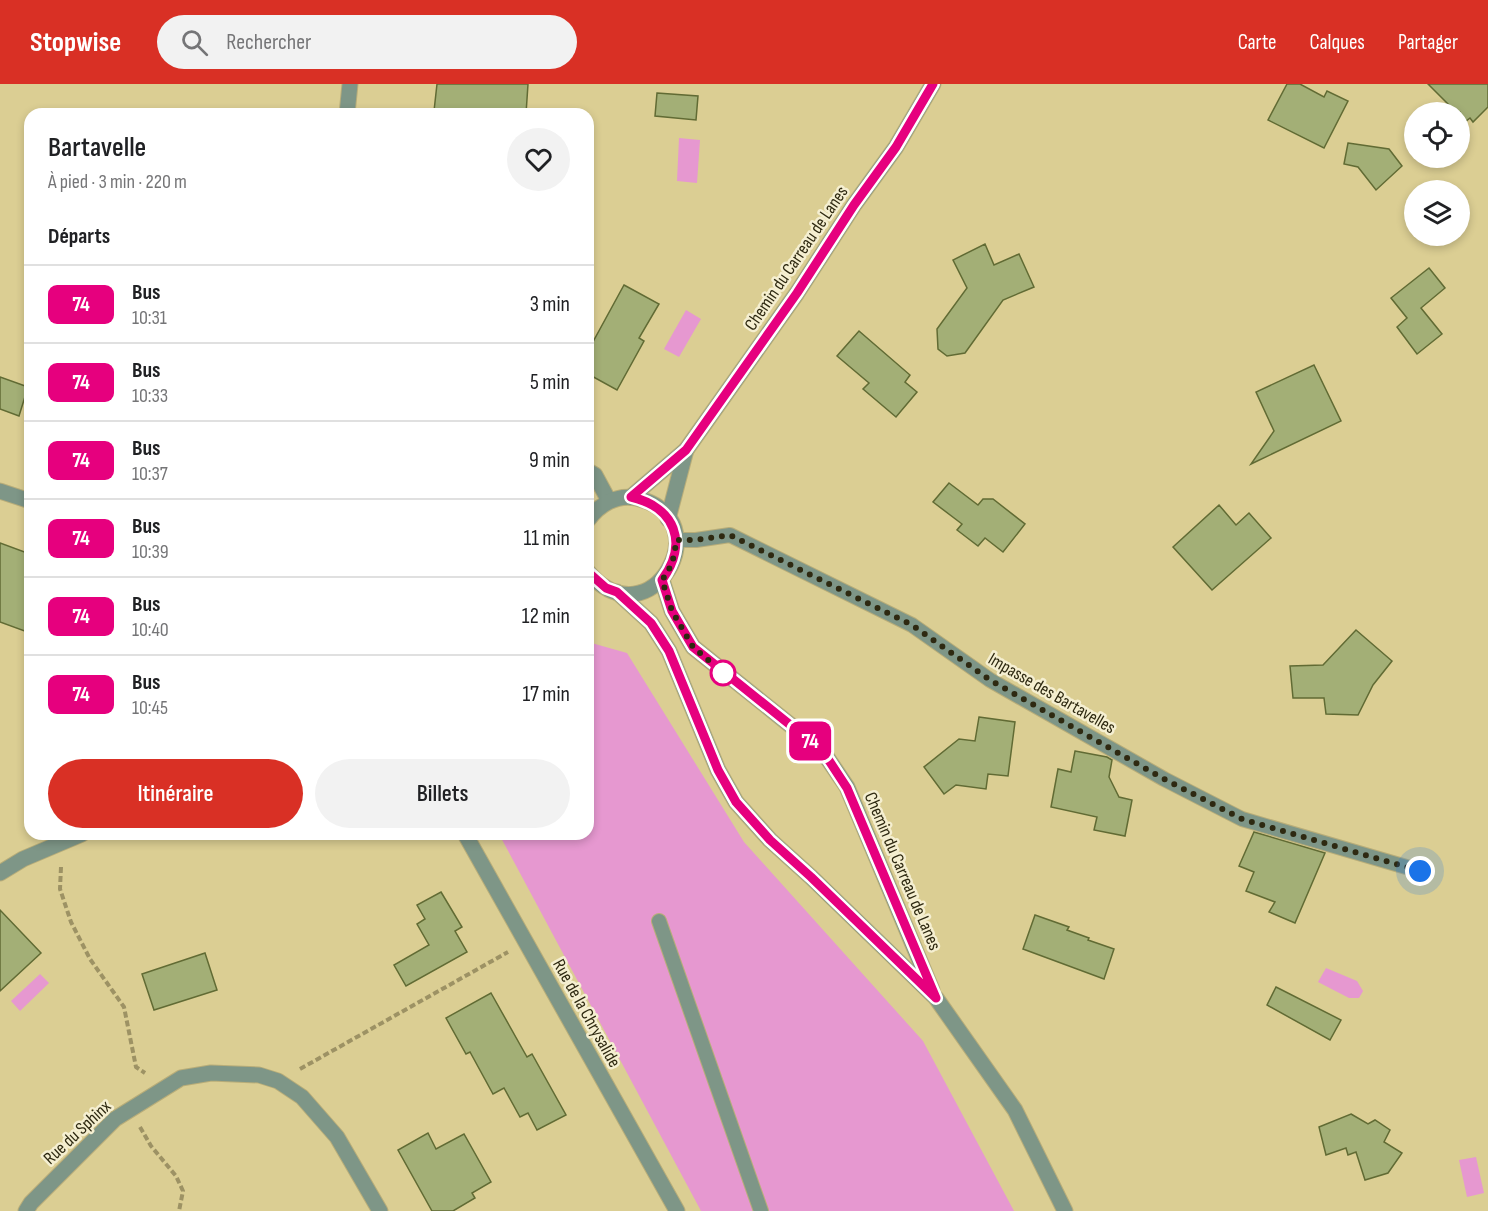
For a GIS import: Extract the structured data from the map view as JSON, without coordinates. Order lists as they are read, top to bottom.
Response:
{
  "streets": {
    "street": ["Chemin du Carreau de Lanes", "Rue de la Chrysalide", "Rue du Sphinx"],
    "lane": ["Impasse des Bartavelles"]
  },
  "lines": ["bus line 74"],
  "page": {
    "header": "Stopwise",
    "search": "Rechercher",
    "nav": ["Carte", "Calques", "Partager"],
    "on_map": "74",
    "heading": [
      ["Bartavelle", "À pied · 3 min · 220 m"],
      "Départs"
    ],
    "list": [
      {
        "mark": "74",
        "name": "Bus",
        "note": "10:31",
        "value": "3 min"
      },
      {
        "mark": "74",
        "name": "Bus",
        "note": "10:33",
        "value": "5 min"
      },
      {
        "mark": "74",
        "name": "Bus",
        "note": "10:37",
        "value": "9 min"
      },
      {
        "mark": "74",
        "name": "Bus",
        "note": "10:39",
        "value": "11 min"
      },
      {
        "mark": "74",
        "name": "Bus",
        "note": "10:40",
        "value": "12 min"
      },
      {
        "mark": "74",
        "name": "Bus",
        "note": "10:45",
        "value": "17 min"
      }
    ],
    "buttons": ["Itinéraire", "Billets"]
  }
}
